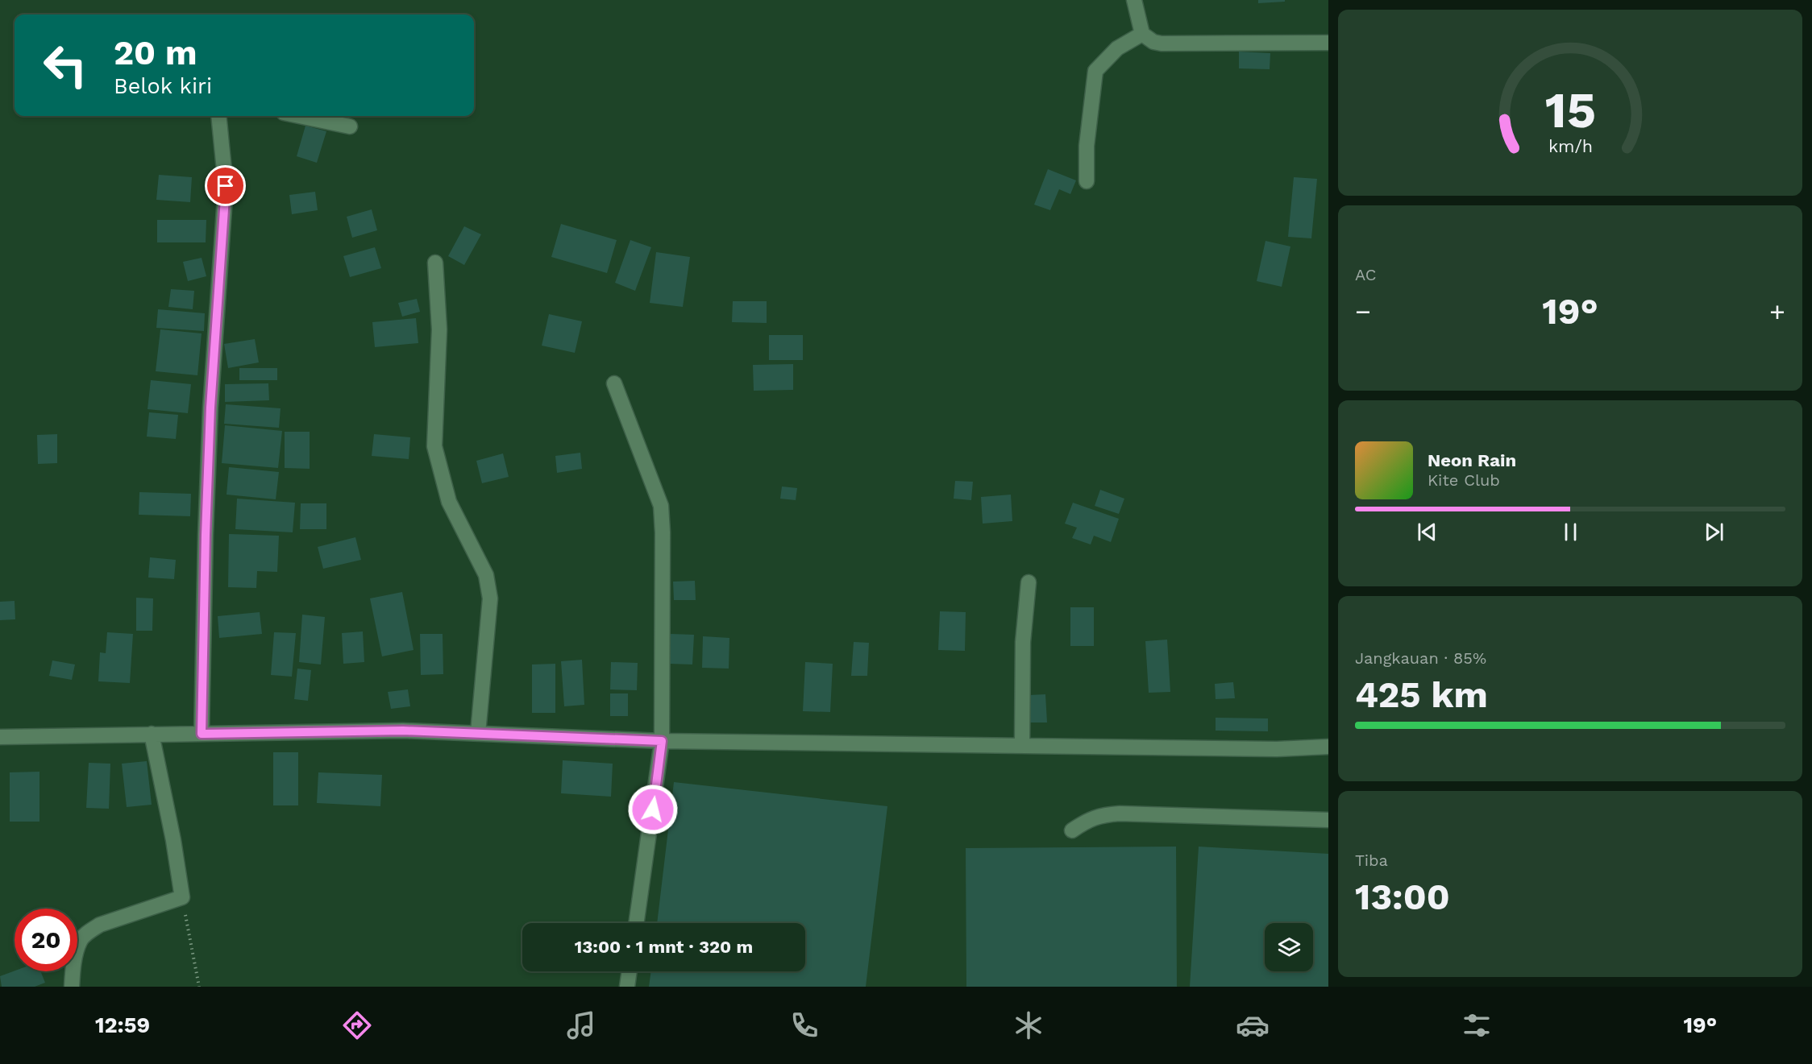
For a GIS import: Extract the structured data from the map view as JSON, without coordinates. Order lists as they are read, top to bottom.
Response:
{
  "page": {
    "turn": ["20 m", "Belok kiri"],
    "tile": [
      "AC",
      ["Jangkauan · 85%", "425 km"],
      ["Tiba", "13:00"]
    ],
    "heat": ["−", "19°", "+"],
    "song": ["Neon Rain", "Kite Club"],
    "limit": "20",
    "trip": "13:00 · 1 mnt · 320 m",
    "tabs": ["12:59", "19°"],
    "gauge": ["15", "km/h"]
  }
}
